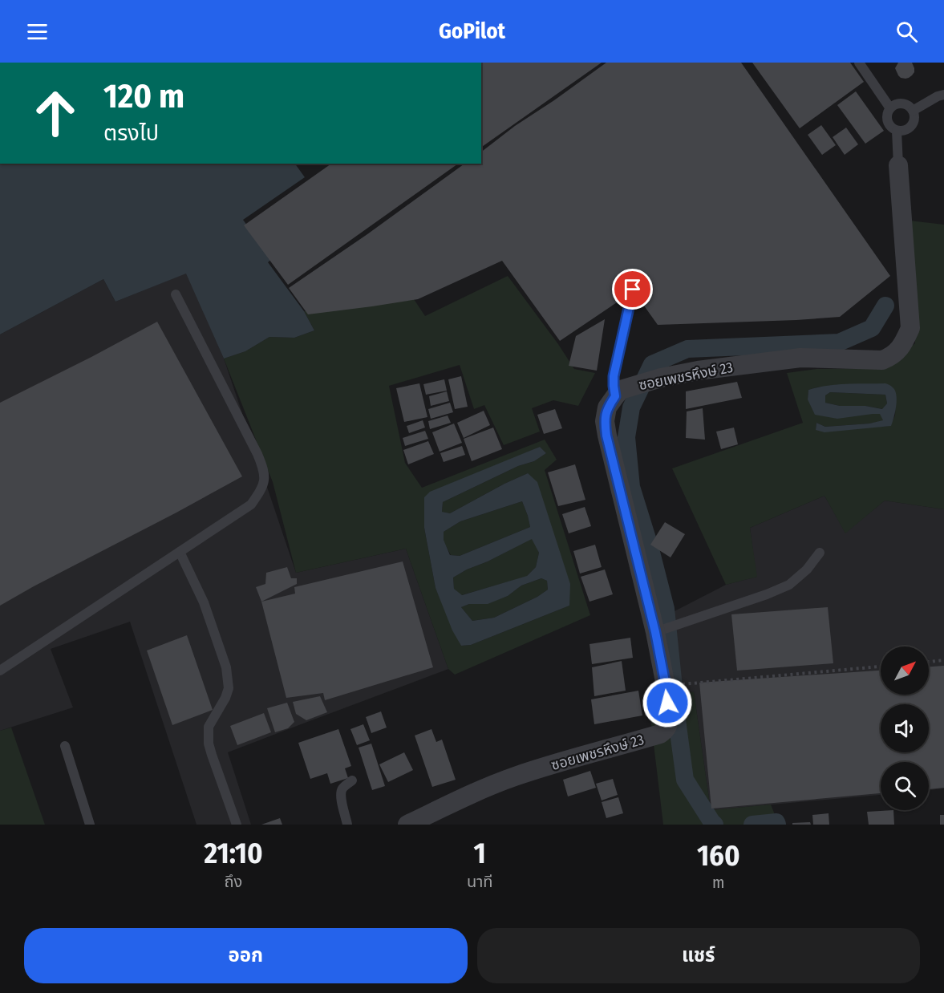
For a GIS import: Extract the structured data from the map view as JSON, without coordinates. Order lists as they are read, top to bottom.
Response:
{
  "streets": {
    "street": ["ซอยเพชรหึงษ์ 23"]
  },
  "north": "top right",
  "page": {
    "header": "GoPilot",
    "turn": ["120 m", "ตรงไป"],
    "eta": [
      "21:10",
      "ถึง",
      "1",
      "นาที",
      "160",
      "m"
    ],
    "buttons": ["ออก", "แชร์"]
  }
}
